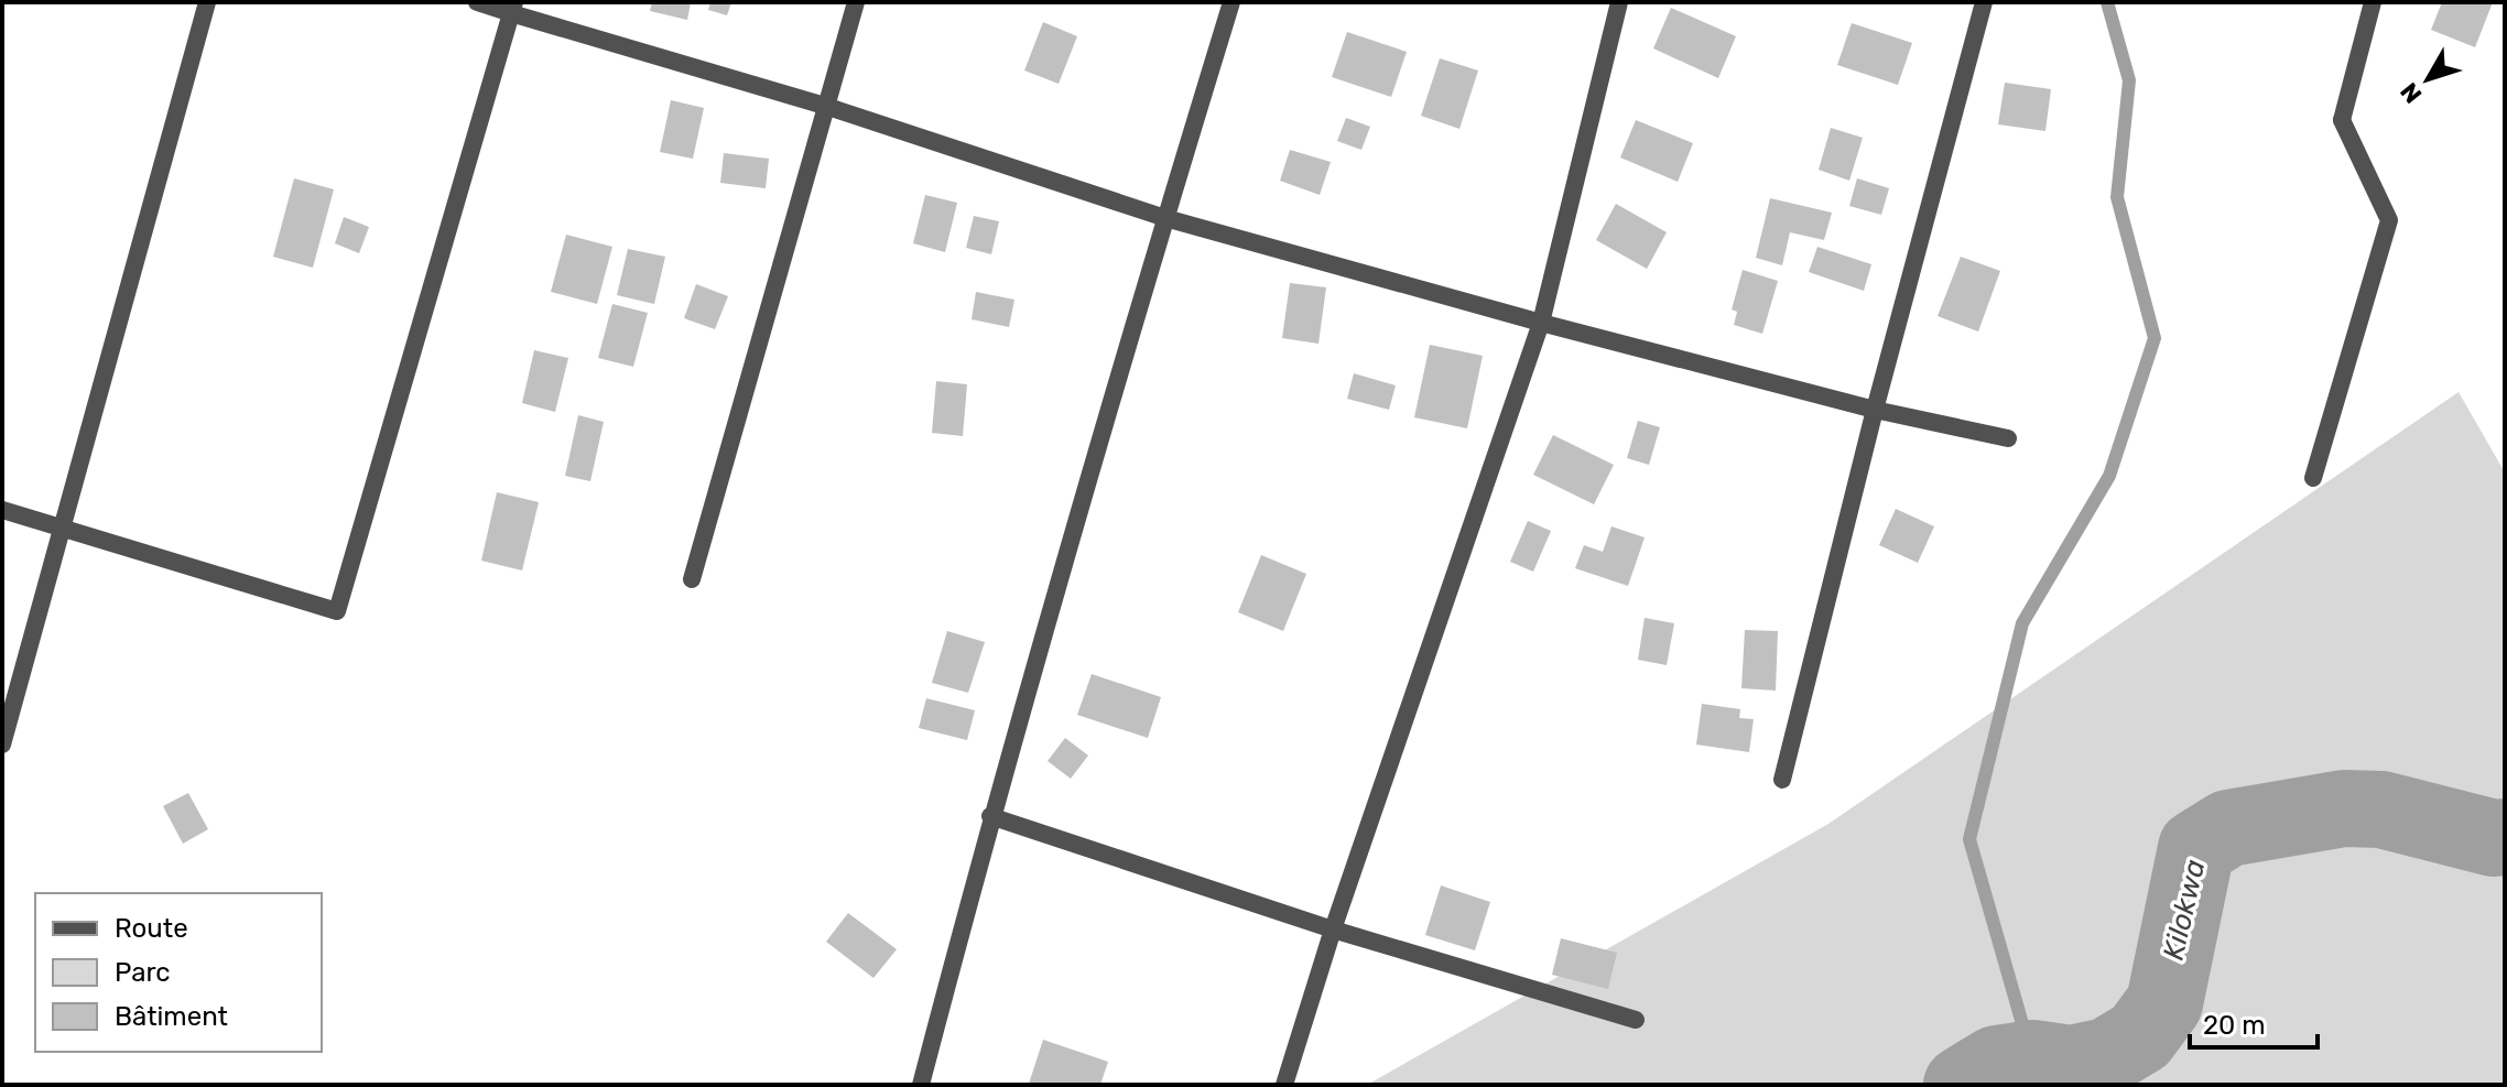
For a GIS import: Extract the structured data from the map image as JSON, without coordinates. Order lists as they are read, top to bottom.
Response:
{
  "water": ["Kilokwa"],
  "legend": ["Route", "Parc", "Bâtiment"],
  "scale_bar": "20 m",
  "north": "bottom left"
}
